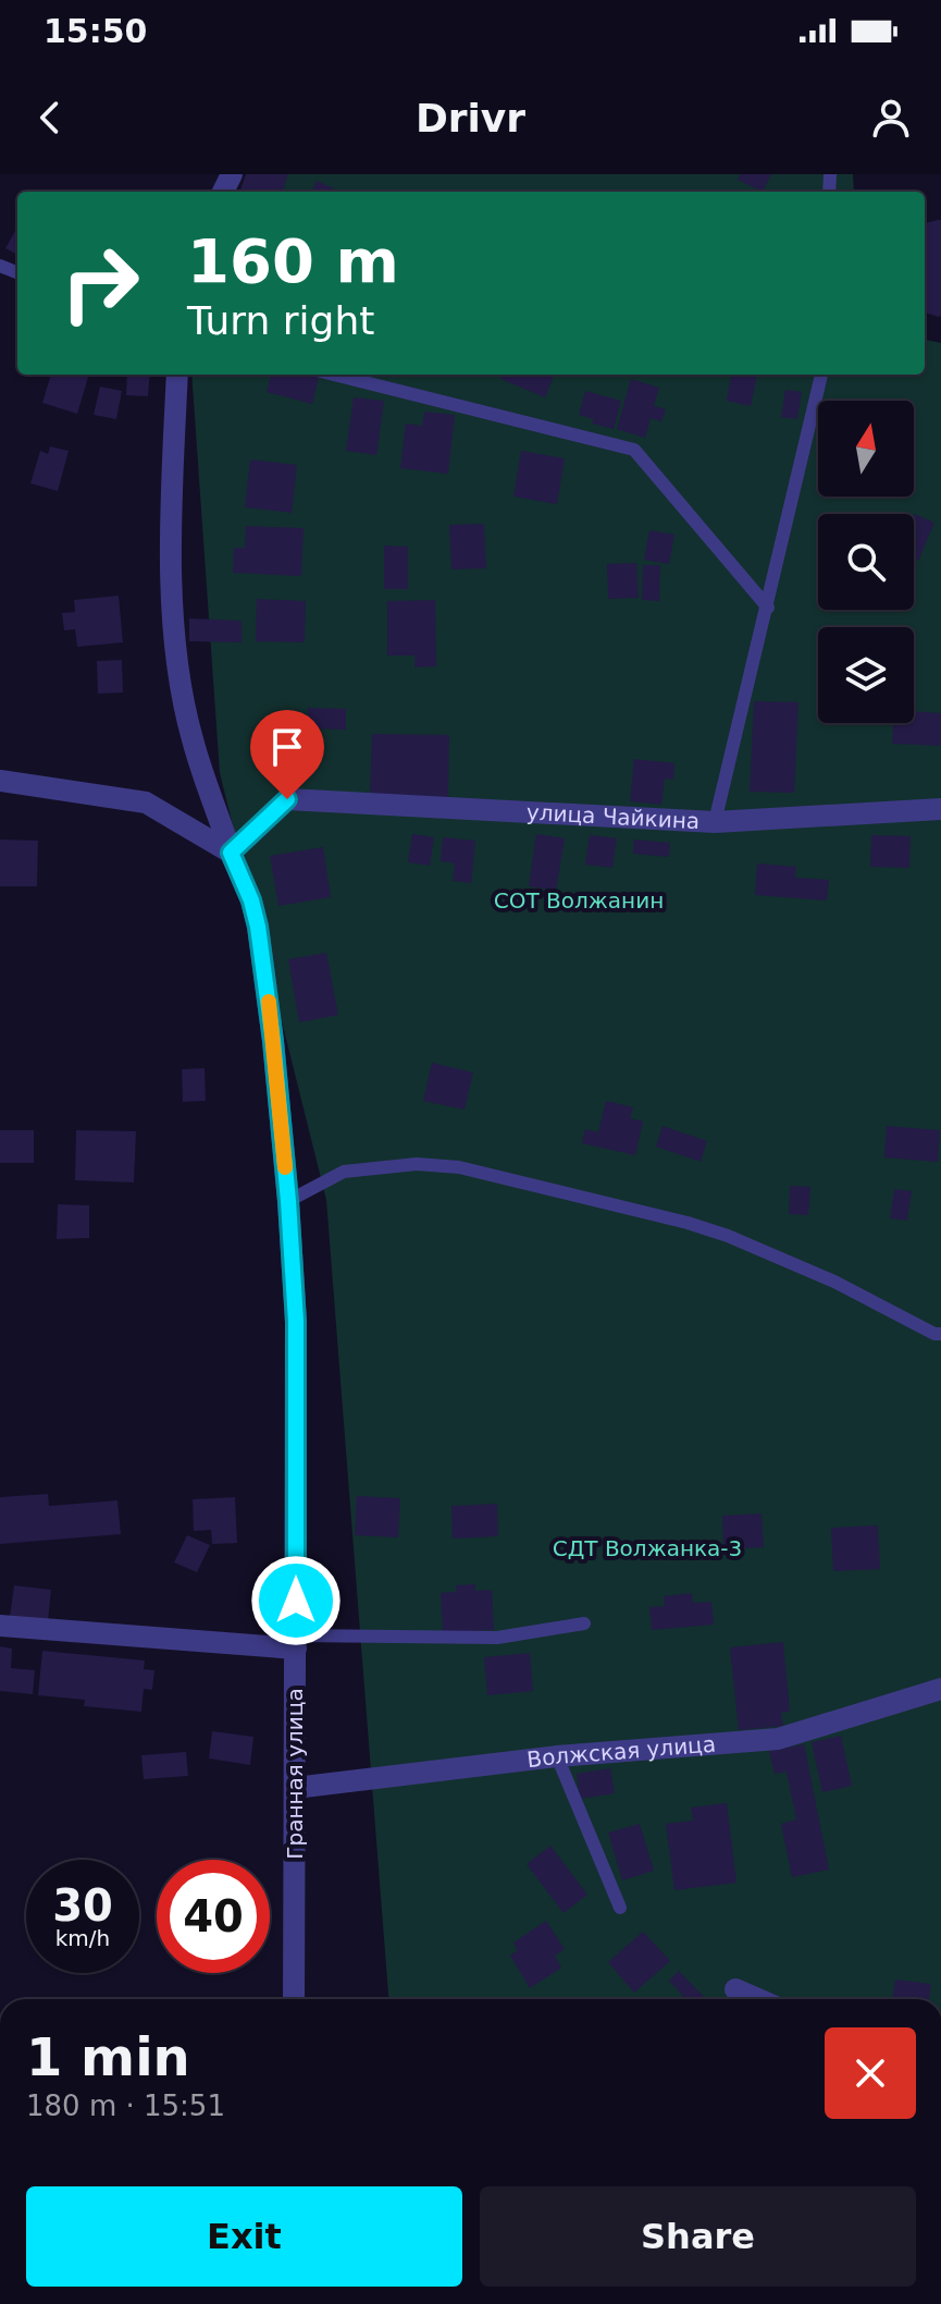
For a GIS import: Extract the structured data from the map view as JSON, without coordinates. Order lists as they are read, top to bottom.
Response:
{
  "streets": {
    "street": ["улица Чайкина", "Волжская улица", "Гранная улица"]
  },
  "crossings": [
    ["улица Чайкина", "Гранная улица"],
    ["Волжская улица", "Гранная улица"]
  ],
  "parks": ["СОТ Волжанин", "СДТ Волжанка-3"],
  "north": "top",
  "page": {
    "status": "15:50",
    "header": "Drivr",
    "turn": ["160 m", "Turn right"],
    "speed": "30 km/h",
    "limit": "40",
    "heading": ["1 min", "180 m · 15:51"],
    "buttons": ["Exit", "Share"]
  }
}
